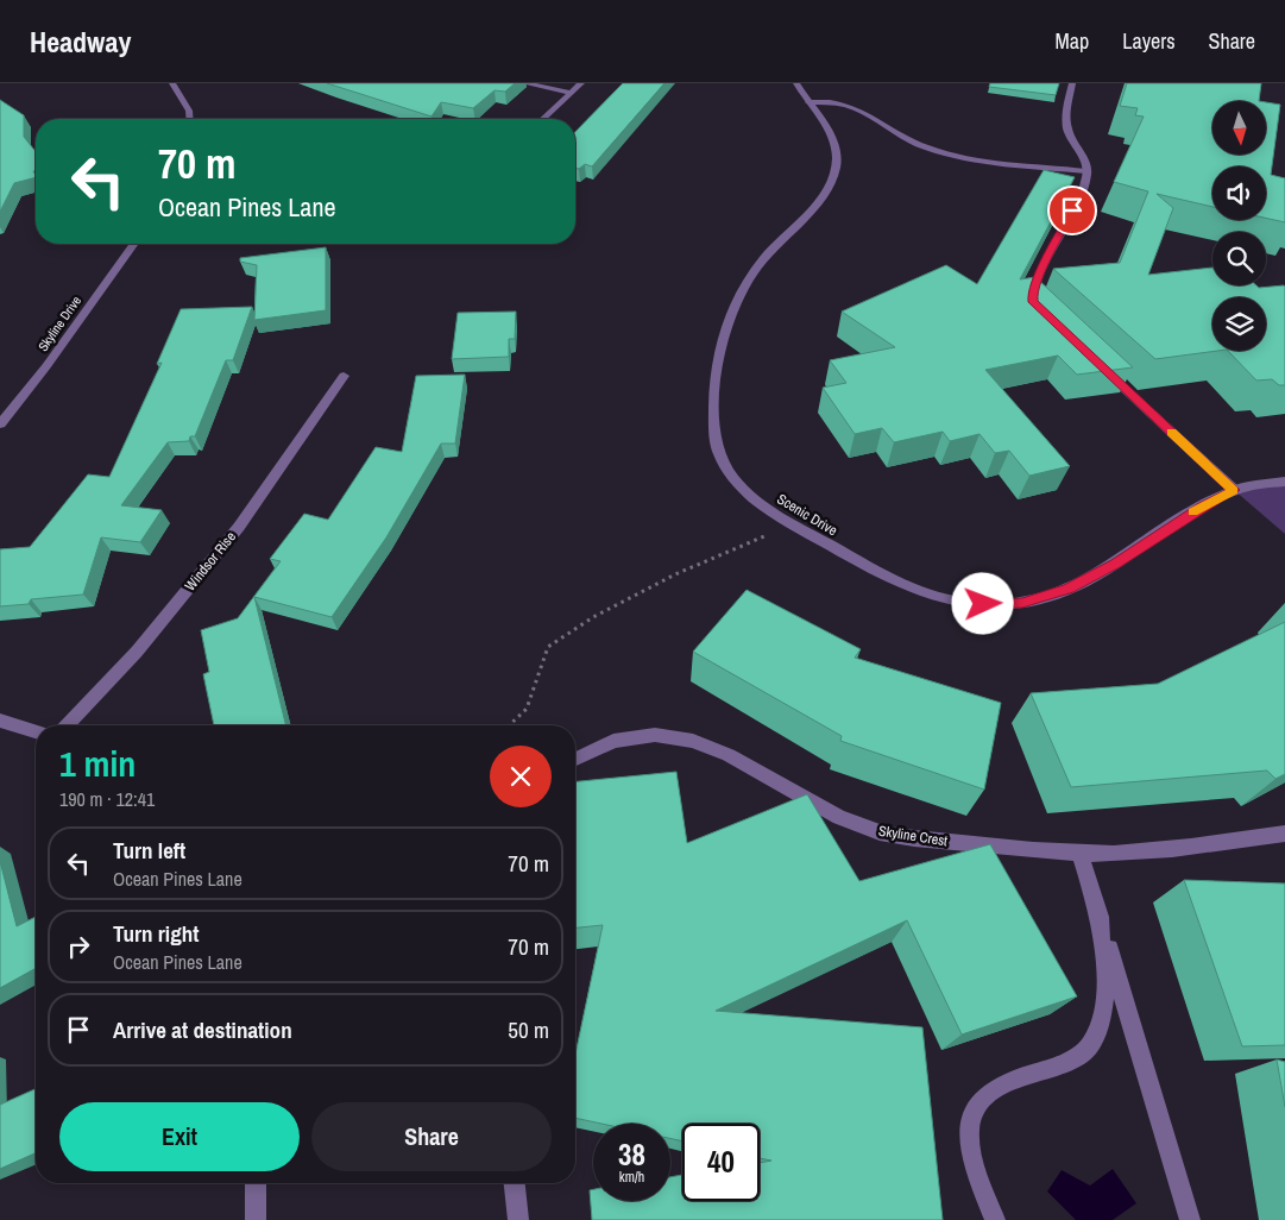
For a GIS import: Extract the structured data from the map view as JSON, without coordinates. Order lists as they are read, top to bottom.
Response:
{
  "streets": {
    "street": [
      "Skyline Drive",
      "Scenic Drive",
      "Windsor Rise",
      "Skyline Crest"
    ]
  },
  "north": "bottom",
  "page": {
    "header": "Headway",
    "nav": ["Map", "Layers", "Share"],
    "turn": ["70 m", "Ocean Pines Lane"],
    "heading": ["1 min", "190 m · 12:41"],
    "list": [
      {
        "name": "Turn left",
        "note": "Ocean Pines Lane",
        "value": "70 m"
      },
      {
        "name": "Turn right",
        "note": "Ocean Pines Lane",
        "value": "70 m"
      },
      {
        "name": "Arrive at destination",
        "value": "50 m"
      }
    ],
    "buttons": ["Exit", "Share"],
    "speed": "38 km/h",
    "limit": "40"
  }
}
